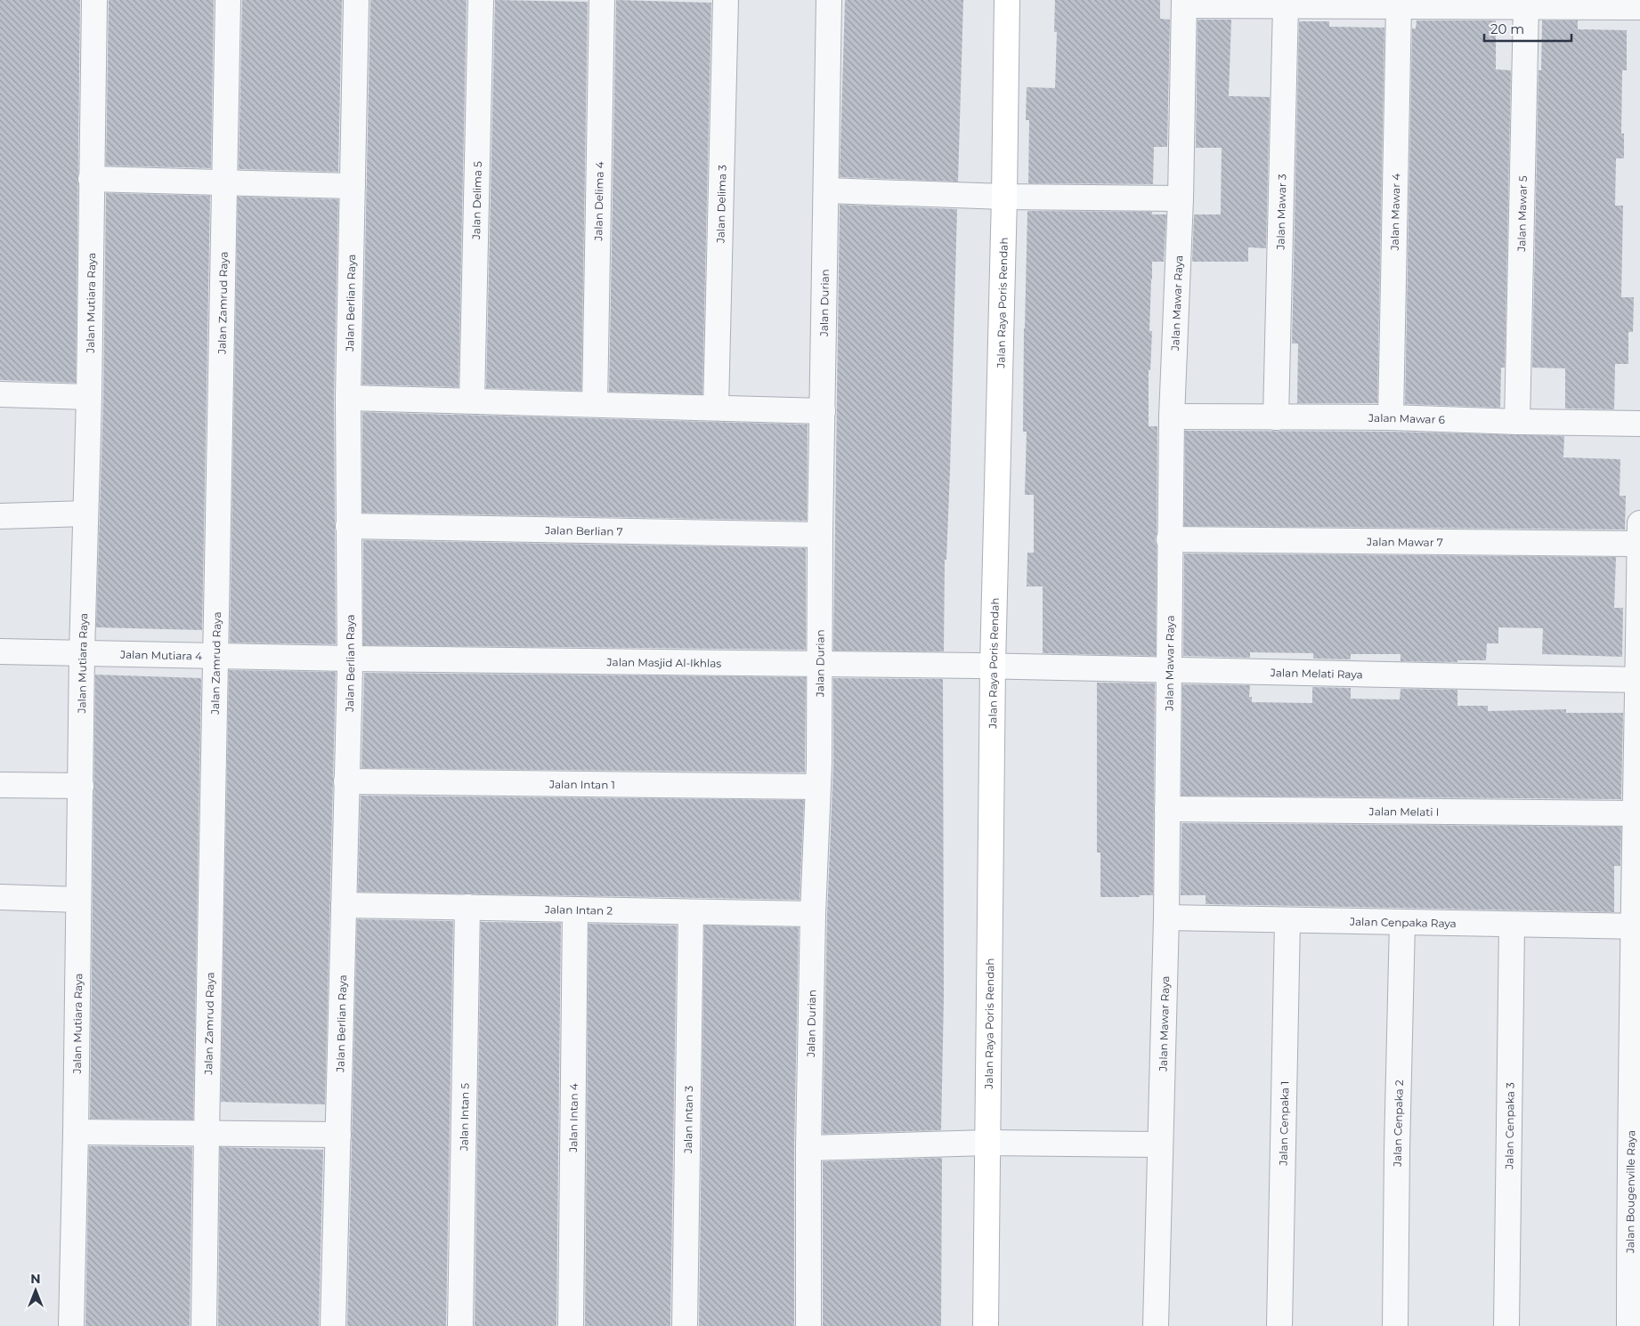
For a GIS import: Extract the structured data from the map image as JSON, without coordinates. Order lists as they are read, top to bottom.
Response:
{
  "streets": {
    "street": [
      "Jalan Delima 5",
      "Jalan Delima 4",
      "Jalan Delima 3",
      "Jalan Mawar 3",
      "Jalan Mawar 4",
      "Jalan Mawar 5",
      "Jalan Mutiara Raya",
      "Jalan Zamrud Raya",
      "Jalan Berlian Raya",
      "Jalan Durian",
      "Jalan Raya Poris Rendah",
      "Jalan Mawar Raya",
      "Jalan Mawar 6",
      "Jalan Berlian 7",
      "Jalan Mawar 7",
      "Jalan Mutiara 4",
      "Jalan Masjid Al-Ikhlas",
      "Jalan Melati Raya",
      "Jalan Intan 1",
      "Jalan Melati I",
      "Jalan Intan 2",
      "Jalan Cenpaka Raya",
      "Jalan Intan 5",
      "Jalan Intan 4",
      "Jalan Intan 3",
      "Jalan Cenpaka 1",
      "Jalan Cenpaka 2",
      "Jalan Cenpaka 3",
      "Jalan Bougenville Raya"
    ]
  },
  "crossings": [
    ["Jalan Mawar 3", "Jalan Mawar 6"],
    ["Jalan Mawar 4", "Jalan Mawar 6"],
    ["Jalan Mawar 5", "Jalan Mawar 6"],
    ["Jalan Mutiara Raya", "Jalan Mutiara 4"],
    ["Jalan Zamrud Raya", "Jalan Mutiara 4"],
    ["Jalan Berlian Raya", "Jalan Berlian 7"],
    ["Jalan Berlian Raya", "Jalan Mutiara 4"],
    ["Jalan Berlian Raya", "Jalan Masjid Al-Ikhlas"],
    ["Jalan Berlian Raya", "Jalan Intan 1"],
    ["Jalan Berlian Raya", "Jalan Intan 2"],
    ["Jalan Durian", "Jalan Berlian 7"],
    ["Jalan Durian", "Jalan Masjid Al-Ikhlas"],
    ["Jalan Durian", "Jalan Intan 1"],
    ["Jalan Durian", "Jalan Intan 2"],
    ["Jalan Raya Poris Rendah", "Jalan Masjid Al-Ikhlas"],
    ["Jalan Raya Poris Rendah", "Jalan Melati Raya"],
    ["Jalan Mawar Raya", "Jalan Mawar 6"],
    ["Jalan Mawar Raya", "Jalan Mawar 7"],
    ["Jalan Mawar Raya", "Jalan Melati Raya"],
    ["Jalan Mawar Raya", "Jalan Melati I"],
    ["Jalan Mawar Raya", "Jalan Cenpaka Raya"],
    ["Jalan Mawar 7", "Jalan Bougenville Raya"],
    ["Jalan Mutiara 4", "Jalan Masjid Al-Ikhlas"],
    ["Jalan Masjid Al-Ikhlas", "Jalan Melati Raya"],
    ["Jalan Melati Raya", "Jalan Bougenville Raya"],
    ["Jalan Melati I", "Jalan Bougenville Raya"],
    ["Jalan Intan 2", "Jalan Intan 5"],
    ["Jalan Intan 2", "Jalan Intan 4"],
    ["Jalan Intan 2", "Jalan Intan 3"],
    ["Jalan Cenpaka Raya", "Jalan Cenpaka 1"],
    ["Jalan Cenpaka Raya", "Jalan Cenpaka 2"],
    ["Jalan Cenpaka Raya", "Jalan Cenpaka 3"],
    ["Jalan Cenpaka Raya", "Jalan Bougenville Raya"]
  ],
  "scale_bar": "20 m",
  "north": "top"
}
